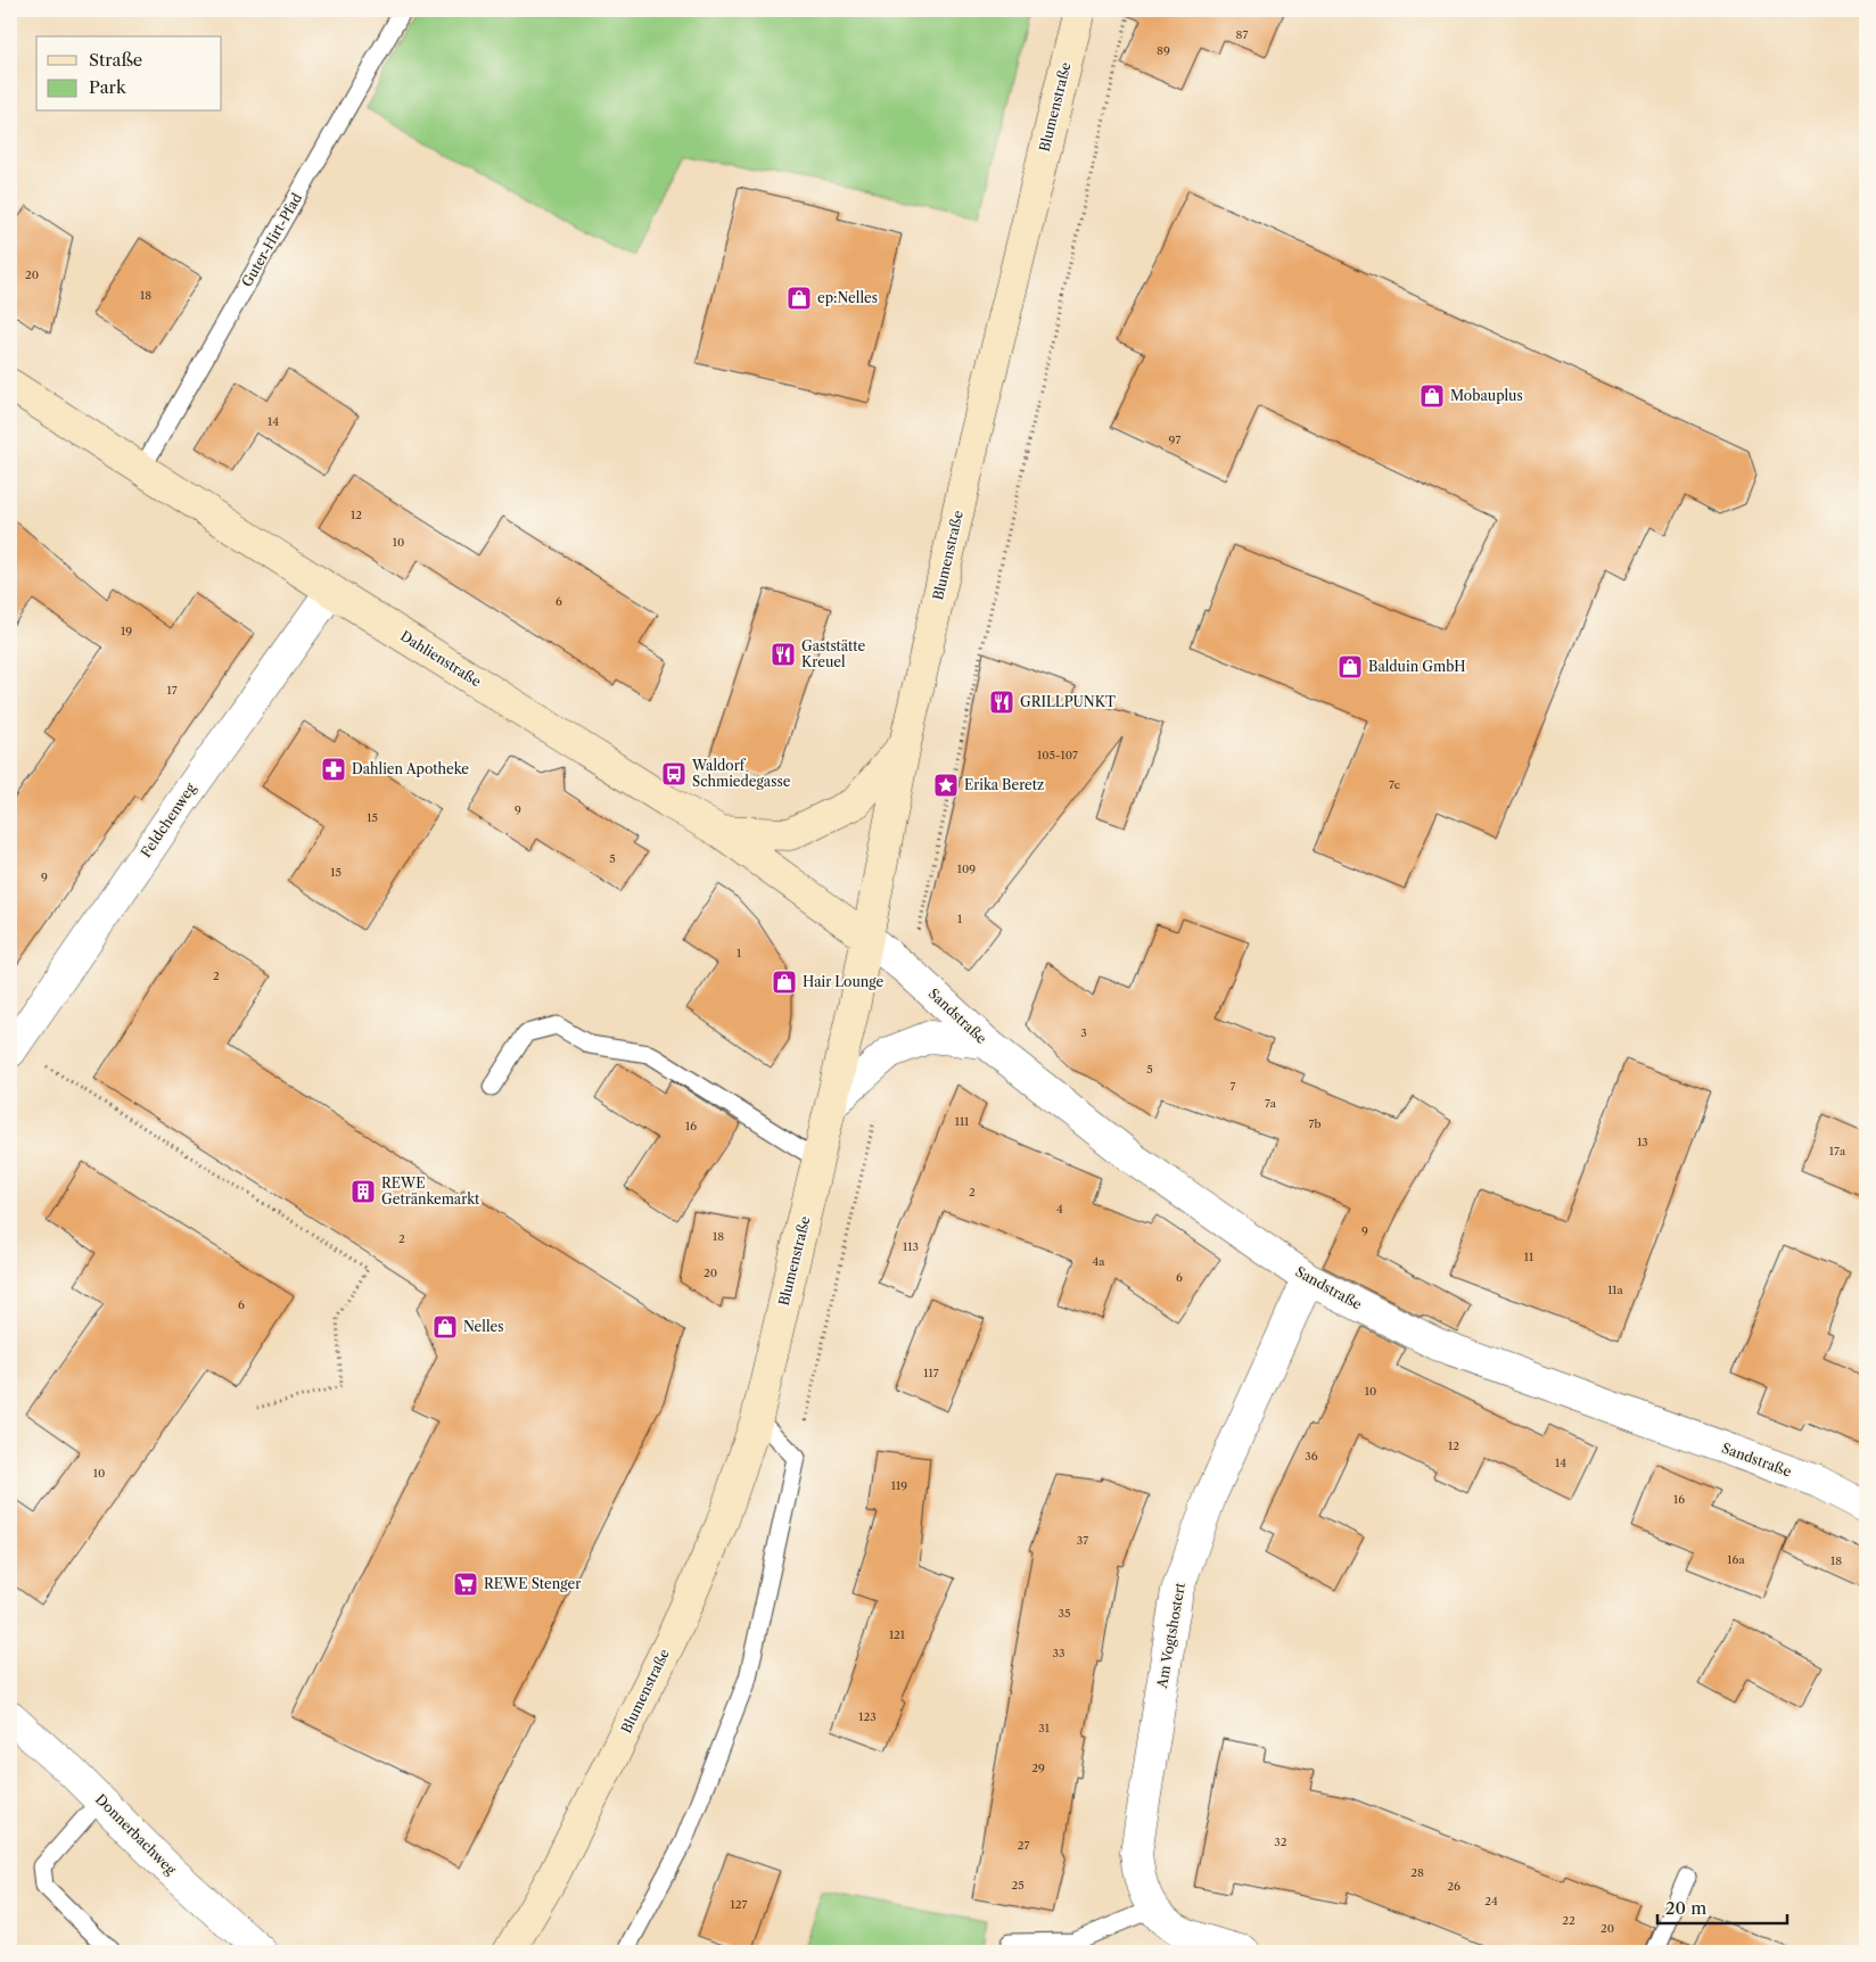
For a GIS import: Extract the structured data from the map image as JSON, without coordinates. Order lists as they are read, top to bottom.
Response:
{
  "streets": {
    "main road": ["Blumenstraße", "Dahlienstraße"],
    "street": [
      "Feldchenweg",
      "Sandstraße",
      "Am Vogtshostert",
      "Donnerbachweg"
    ],
    "lane": ["Guter-Hirt-Pfad"]
  },
  "crossings": [
    ["Blumenstraße", "Dahlienstraße"],
    ["Blumenstraße", "Sandstraße"],
    ["Guter-Hirt-Pfad", "Dahlienstraße"],
    ["Dahlienstraße", "Feldchenweg"],
    ["Dahlienstraße", "Sandstraße"],
    ["Sandstraße", "Am Vogtshostert"]
  ],
  "places": {
    "shop": [
      "ep:Nelles",
      "Mobauplus",
      "Balduin GmbH",
      "Hair Lounge",
      "Nelles"
    ],
    "restaurant": ["Gaststätte Kreuel", "GRILLPUNKT"],
    "pharmacy": ["Dahlien Apotheke"],
    "bus stop": ["Waldorf Schmiedegasse"],
    "place": ["Erika Beretz"],
    "building": ["REWE Getränkemarkt"],
    "supermarket": ["REWE Stenger"]
  },
  "house_numbers": [
    "87",
    "89",
    "20",
    "18",
    "14",
    "97",
    "12",
    "10",
    "6",
    "19",
    "17",
    "105-107",
    "7c",
    "9",
    "15",
    "5",
    "109",
    "15",
    "9",
    "1",
    "1",
    "2",
    "3",
    "5",
    "7",
    "7a",
    "111",
    "7b",
    "16",
    "13",
    "17a",
    "2",
    "4",
    "9",
    "18",
    "2",
    "113",
    "11",
    "4a",
    "20",
    "6",
    "11a",
    "6",
    "117",
    "10",
    "12",
    "36",
    "14",
    "10",
    "119",
    "16",
    "37",
    "16a",
    "18",
    "35",
    "121",
    "33",
    "123",
    "31",
    "29",
    "32",
    "27",
    "28",
    "25",
    "26",
    "24",
    "127",
    "22",
    "20"
  ],
  "legend": ["Straße", "Park"],
  "scale_bar": "20 m"
}
